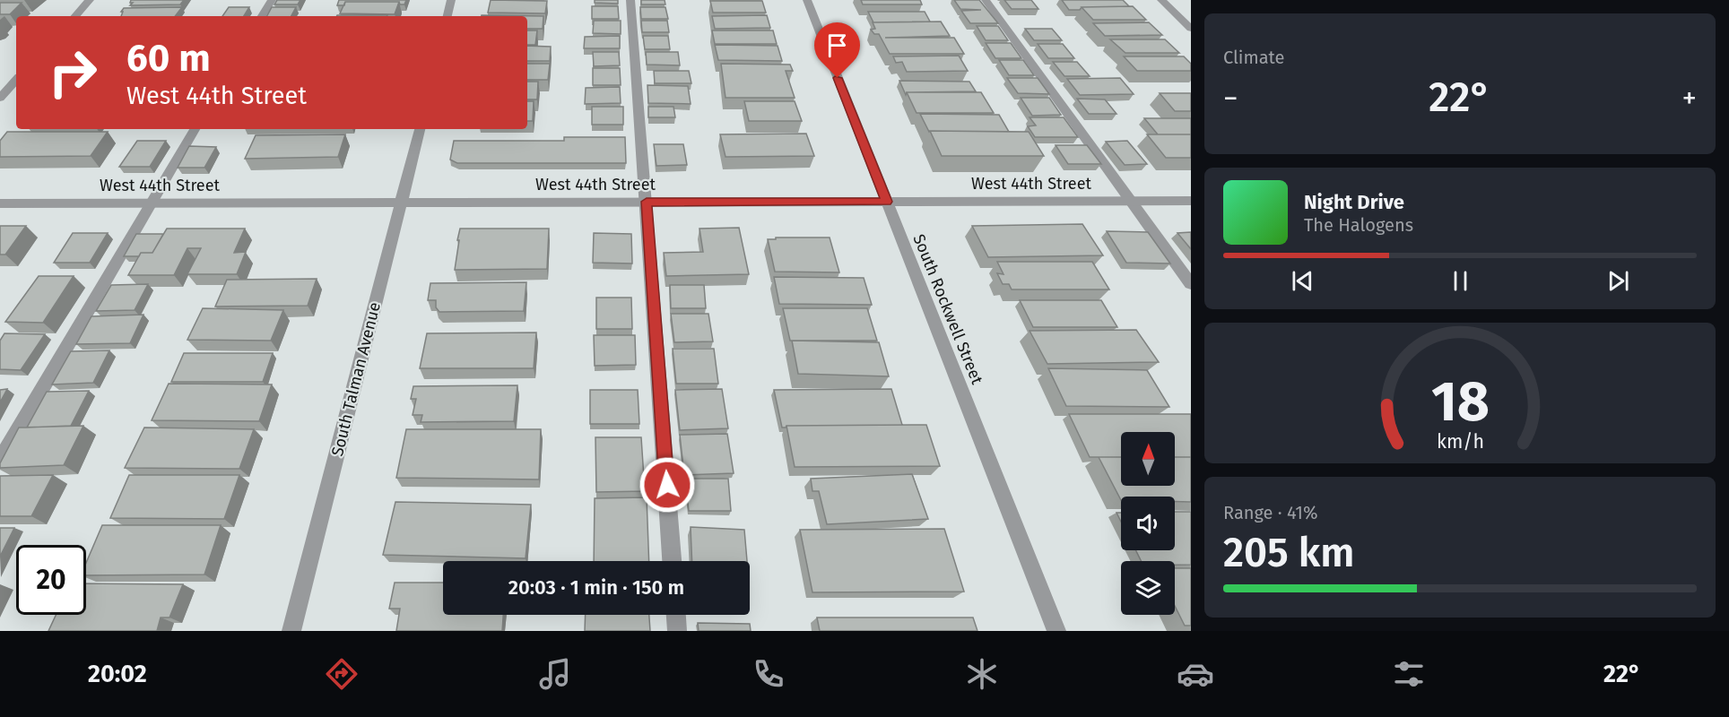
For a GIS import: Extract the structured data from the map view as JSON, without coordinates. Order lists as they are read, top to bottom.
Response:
{
  "streets": {
    "street": ["West 44th Street", "South Rockwell Street", "South Talman Avenue"]
  },
  "crossings": [
    ["West 44th Street", "South Rockwell Street"],
    ["West 44th Street", "South Talman Avenue"]
  ],
  "north": "top",
  "page": {
    "tile": [
      "Climate",
      ["Range · 41%", "205 km"]
    ],
    "turn": ["60 m", "West 44th Street"],
    "heat": ["−", "22°", "+"],
    "song": ["Night Drive", "The Halogens"],
    "limit": "20",
    "trip": "20:03 · 1 min · 150 m",
    "tabs": ["20:02", "22°"],
    "gauge": ["18", "km/h"]
  }
}
